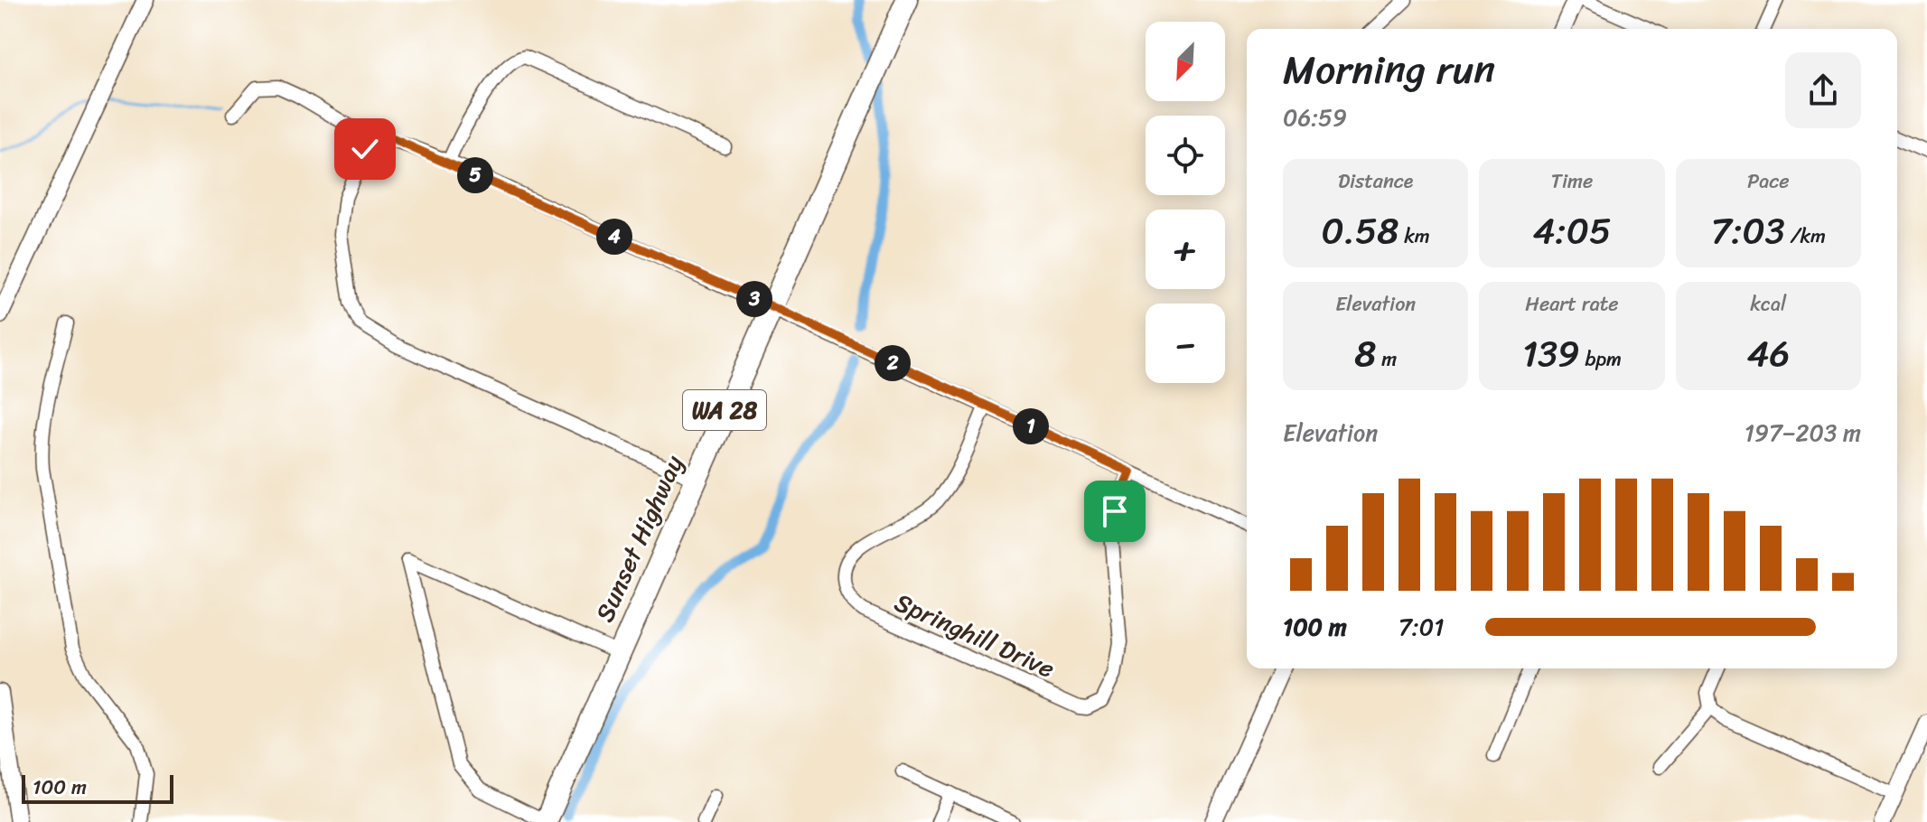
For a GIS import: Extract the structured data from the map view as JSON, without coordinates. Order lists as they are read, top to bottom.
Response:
{
  "streets": {
    "highway": ["WA 28", "Sunset Highway"],
    "street": ["Springhill Drive"]
  },
  "scale_bar": "100 m",
  "north": "bottom left",
  "page": {
    "map_buttons": ["+", "−"],
    "heading": ["Morning run", "06:59"],
    "stats": [
      ["Distance", "0.58 km"],
      ["Time", "4:05"],
      ["Pace", "7:03 /km"],
      ["Elevation", "8 m"],
      ["Heart rate", "139 bpm"],
      ["kcal", "46"]
    ],
    "pins": [
      "5",
      "4",
      "3",
      "2",
      "1"
    ],
    "chart": ["Elevation", "197–203 m"],
    "list": [
      {
        "name": "100 m",
        "note": "7:01"
      }
    ],
    "scale": "100 m"
  }
}
